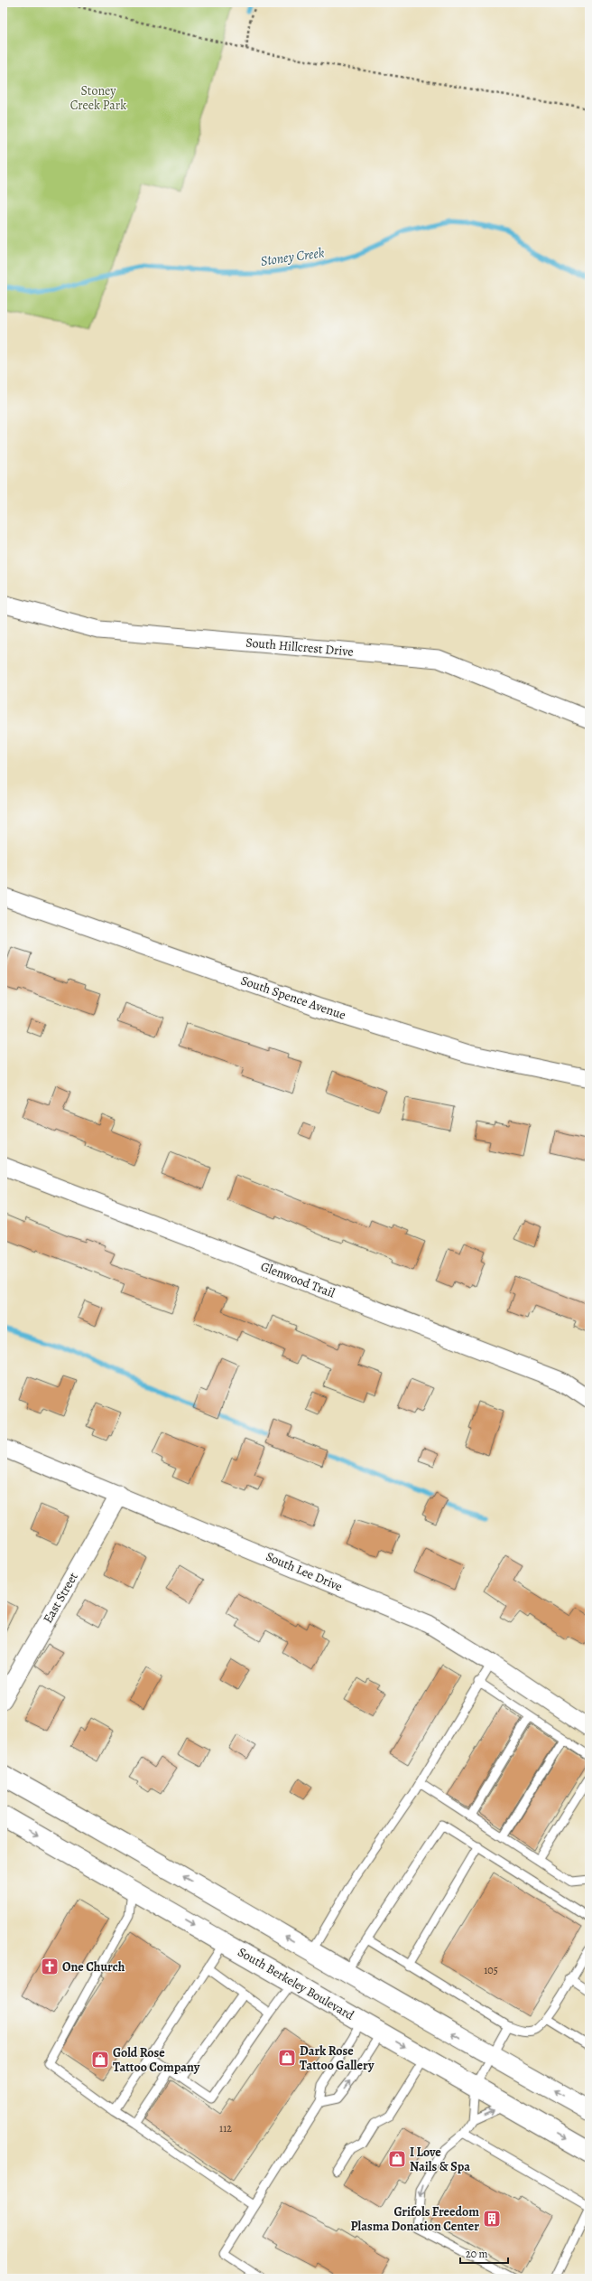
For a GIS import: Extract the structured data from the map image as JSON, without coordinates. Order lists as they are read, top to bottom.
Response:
{
  "streets": {
    "street": [
      "South Hillcrest Drive",
      "South Spence Avenue",
      "Glenwood Trail",
      "South Lee Drive",
      "East Street",
      "South Berkeley Boulevard"
    ]
  },
  "crossings": [
    ["South Lee Drive", "East Street"]
  ],
  "water": ["Stoney Creek"],
  "parks": ["Stoney Creek Park"],
  "places": {
    "church": ["One Church"],
    "shop": ["Dark Rose Tattoo Gallery", "Gold Rose Tattoo Company", "I Love Nails & Spa"],
    "building": ["Grifols Freedom Plasma Donation Center"]
  },
  "house_numbers": ["105", "112"],
  "scale_bar": "20 m"
}
